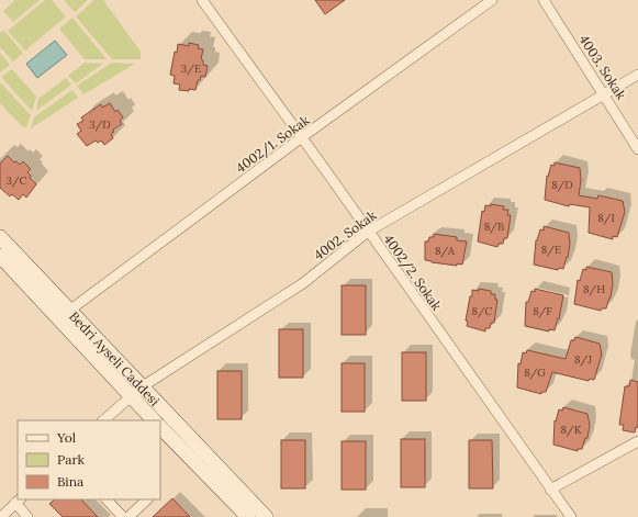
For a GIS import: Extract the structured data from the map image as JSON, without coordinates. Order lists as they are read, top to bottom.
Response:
{
  "streets": {
    "main road": ["Bedri Ayseli Caddesi"],
    "street": [
      "4003. Sokak",
      "4002/1. Sokak",
      "4002. Sokak",
      "4002/2. Sokak"
    ]
  },
  "crossings": [
    ["4003. Sokak", "4002. Sokak"],
    ["4002/1. Sokak", "4002/2. Sokak"],
    ["4002/1. Sokak", "Bedri Ayseli Caddesi"],
    ["4002. Sokak", "4002/2. Sokak"],
    ["4002. Sokak", "Bedri Ayseli Caddesi"]
  ],
  "house_numbers": [
    "3/E",
    "3/D",
    "3/C",
    "8/D",
    "8/I",
    "8/B",
    "8/E",
    "8/A",
    "8/H",
    "8/C",
    "8/F",
    "8/J",
    "8/G",
    "8/K"
  ],
  "legend": ["Yol", "Park", "Bina"]
}
